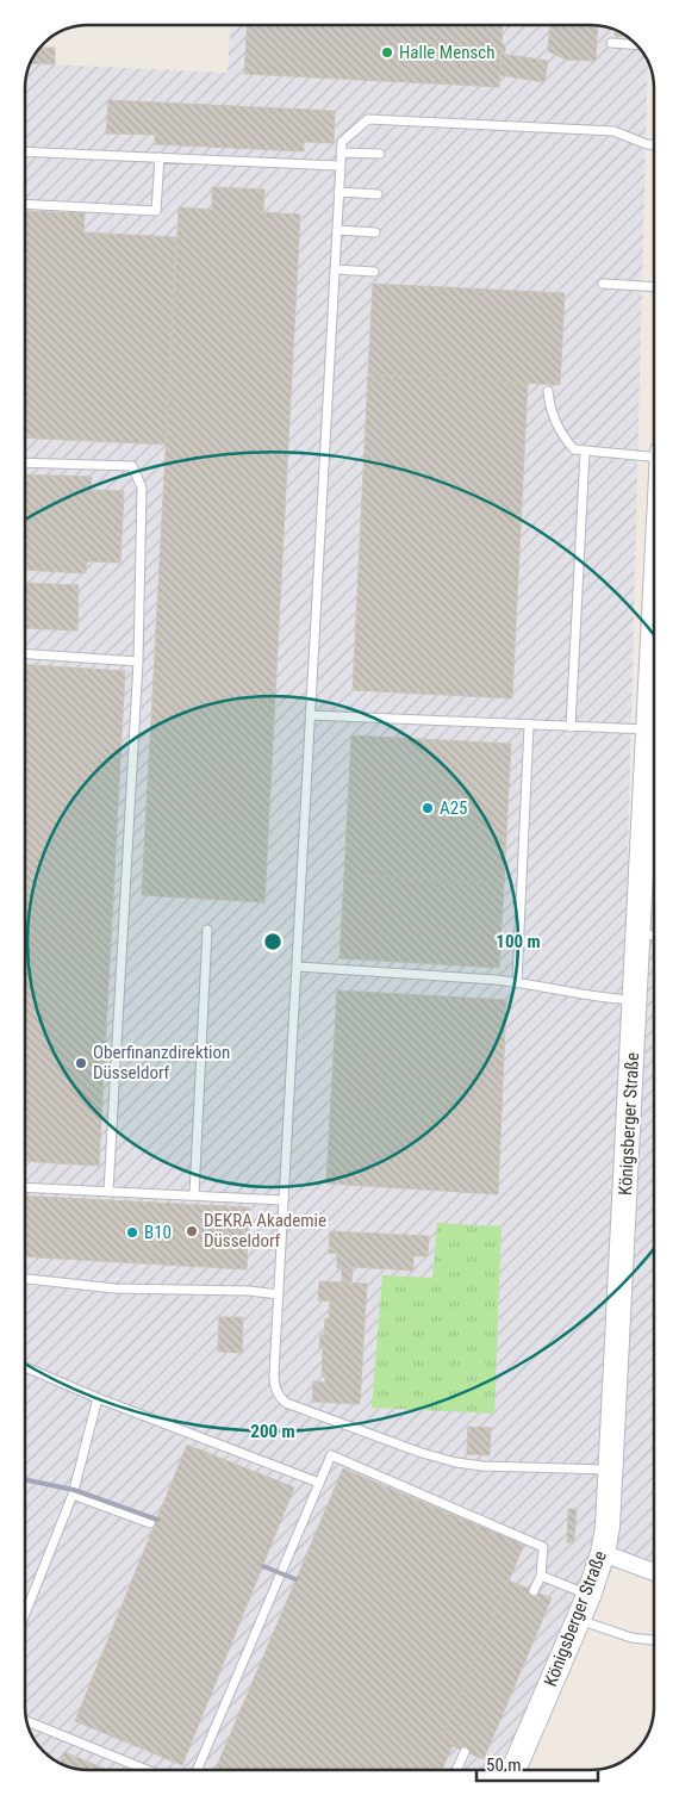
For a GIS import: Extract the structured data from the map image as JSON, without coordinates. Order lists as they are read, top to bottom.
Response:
{
  "streets": {
    "main road": ["Königsberger Straße"]
  },
  "places": [
    "Halle Mensch",
    "A25",
    "Oberfinanzdirektion Düsseldorf",
    "DEKRA Akademie Düsseldorf",
    "B10"
  ],
  "scale_bar": "50 m",
  "rings": ["100 m", "200 m"]
}
